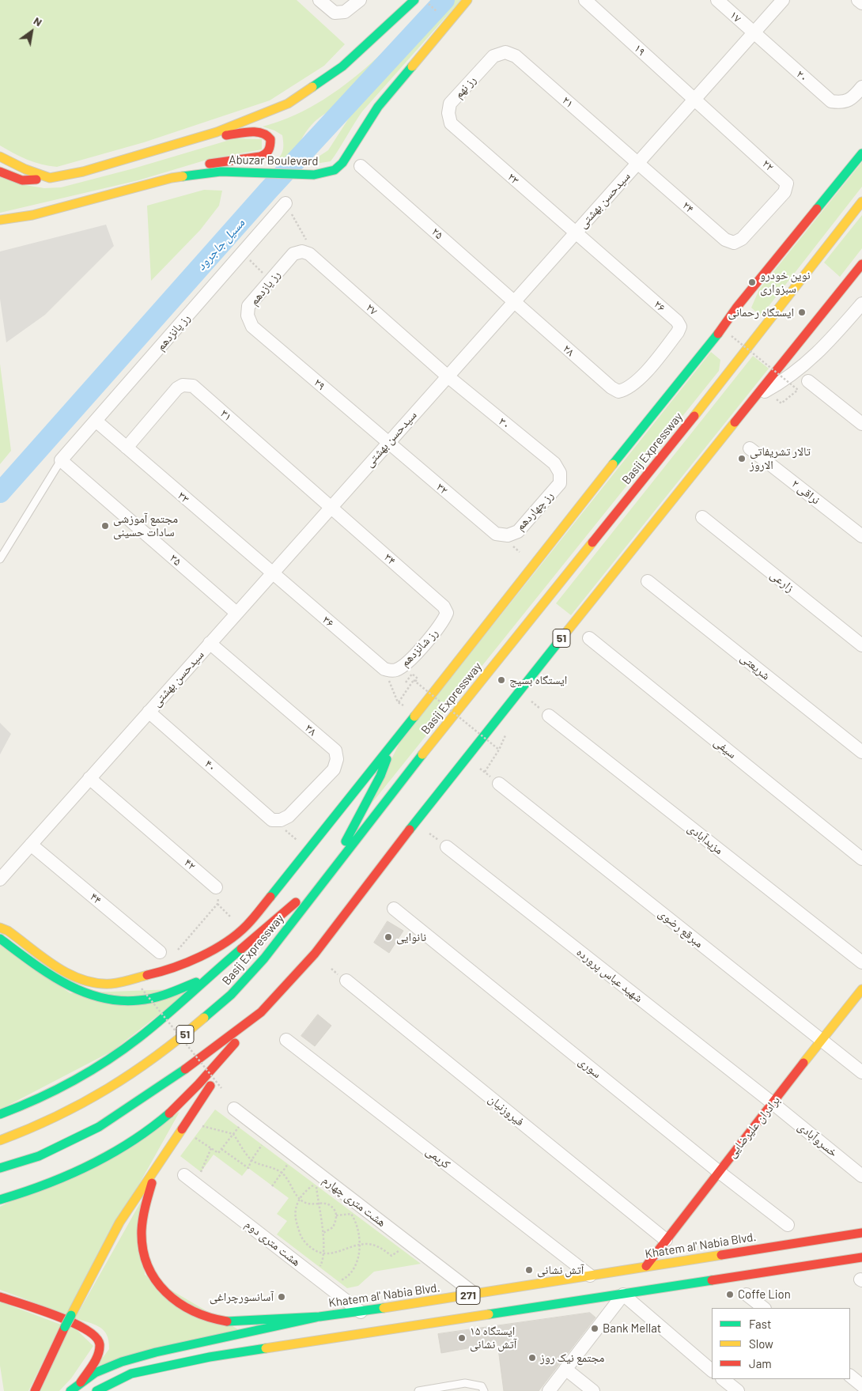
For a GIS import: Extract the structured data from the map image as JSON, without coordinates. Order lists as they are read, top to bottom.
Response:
{
  "streets": {
    "main road": [
      "Abuzar Boulevard",
      "Basij Expressway",
      "51",
      "برادران علیرضایی",
      "Khatem al' Nabia Blvd.",
      "271"
    ],
    "street": [
      "۱۷",
      "۱۹",
      "۲۰",
      "رز نهم",
      "۲۱",
      "۲۲",
      "۲۳",
      "سیدحسن بهشتی",
      "۲۴",
      "۲۵",
      "رز یازدهم",
      "۲۶",
      "۲۷",
      "رز پانزدهم",
      "۲۸",
      "۲۹",
      "۳۱",
      "۳۰",
      "۳۲",
      "نراقی ۲",
      "۳۳",
      "رز چهاردهم",
      "۳۴",
      "۳۵",
      "زارعی",
      "۳۶",
      "رز شانزدهم",
      "شریعتی",
      "۳۸",
      "سیفی",
      "۴۰",
      "مزیدآبادی",
      "۴۲",
      "۴۴",
      "مبرقع رضوی",
      "شهید عباس پرورده",
      "سوری",
      "فیروزنیان",
      "خسروآبادی",
      "کریمی",
      "هشت متری چهارم",
      "هشت متری دوم"
    ]
  },
  "crossings": [
    ["۱۷", "۲۰"],
    ["۱۷", "سیدحسن بهشتی"],
    ["۱۹", "۲۲"],
    ["۱۹", "سیدحسن بهشتی"],
    ["۲۰", "سیدحسن بهشتی"],
    ["رز نهم", "۲۱"],
    ["رز نهم", "۲۳"],
    ["۲۱", "سیدحسن بهشتی"],
    ["۲۱", "۲۴"],
    ["۲۲", "سیدحسن بهشتی"],
    ["۲۲", "۲۴"],
    ["۲۳", "سیدحسن بهشتی"],
    ["۲۳", "۲۶"],
    ["سیدحسن بهشتی", "۲۴"],
    ["سیدحسن بهشتی", "۲۵"],
    ["سیدحسن بهشتی", "۲۶"],
    ["سیدحسن بهشتی", "۲۷"],
    ["سیدحسن بهشتی", "۲۸"],
    ["سیدحسن بهشتی", "۲۹"],
    ["سیدحسن بهشتی", "۳۱"],
    ["سیدحسن بهشتی", "۳۰"],
    ["سیدحسن بهشتی", "۳۲"],
    ["سیدحسن بهشتی", "۳۳"],
    ["سیدحسن بهشتی", "۳۴"],
    ["سیدحسن بهشتی", "۳۵"],
    ["سیدحسن بهشتی", "۳۶"],
    ["سیدحسن بهشتی", "۳۸"],
    ["سیدحسن بهشتی", "۴۰"],
    ["سیدحسن بهشتی", "۴۲"],
    ["سیدحسن بهشتی", "۴۴"],
    ["۲۵", "۲۸"],
    ["رز یازدهم", "۲۷"],
    ["رز یازدهم", "۲۹"],
    ["۲۶", "۲۸"],
    ["۲۷", "۳۰"],
    ["رز پانزدهم", "۳۳"],
    ["رز پانزدهم", "۳۵"],
    ["۲۹", "۳۲"],
    ["۳۱", "۳۳"],
    ["۳۱", "۳۴"],
    ["۳۰", "رز چهاردهم"],
    ["۳۲", "رز چهاردهم"],
    ["۳۳", "۳۶"],
    ["۳۴", "رز شانزدهم"],
    ["۳۶", "رز شانزدهم"],
    ["۳۸", "۴۰"],
    ["مبرقع رضوی", "برادران علیرضایی"],
    ["شهید عباس پرورده", "برادران علیرضایی"],
    ["شهید عباس پرورده", "خسروآبادی"],
    ["سوری", "برادران علیرضایی"],
    ["فیروزنیان", "برادران علیرضایی"],
    ["برادران علیرضایی", "خسروآبادی"],
    ["برادران علیرضایی", "Khatem al' Nabia Blvd."],
    ["برادران علیرضایی", "271"],
    ["کریمی", "Khatem al' Nabia Blvd."],
    ["هشت متری چهارم", "Khatem al' Nabia Blvd."],
    ["هشت متری دوم", "Khatem al' Nabia Blvd."]
  ],
  "water": ["مسیل جاجرود"],
  "places": [
    "نوین خودرو سبزواری",
    "ایستگاه رحمانی",
    "تالار تشریفاتی الاروز",
    "مجتمع آموزشی سادات حسینی",
    "ایستگاه بسیج",
    "نانوایی",
    "آتش نشانی",
    "Coffe Lion",
    "آسانسورچراغی",
    "Bank Mellat",
    "ایستگاه ۱۵ آتش نشانی",
    "مجتمع نیک‌ روز"
  ],
  "legend": ["Fast", "Slow", "Jam"],
  "north": "top right"
}
